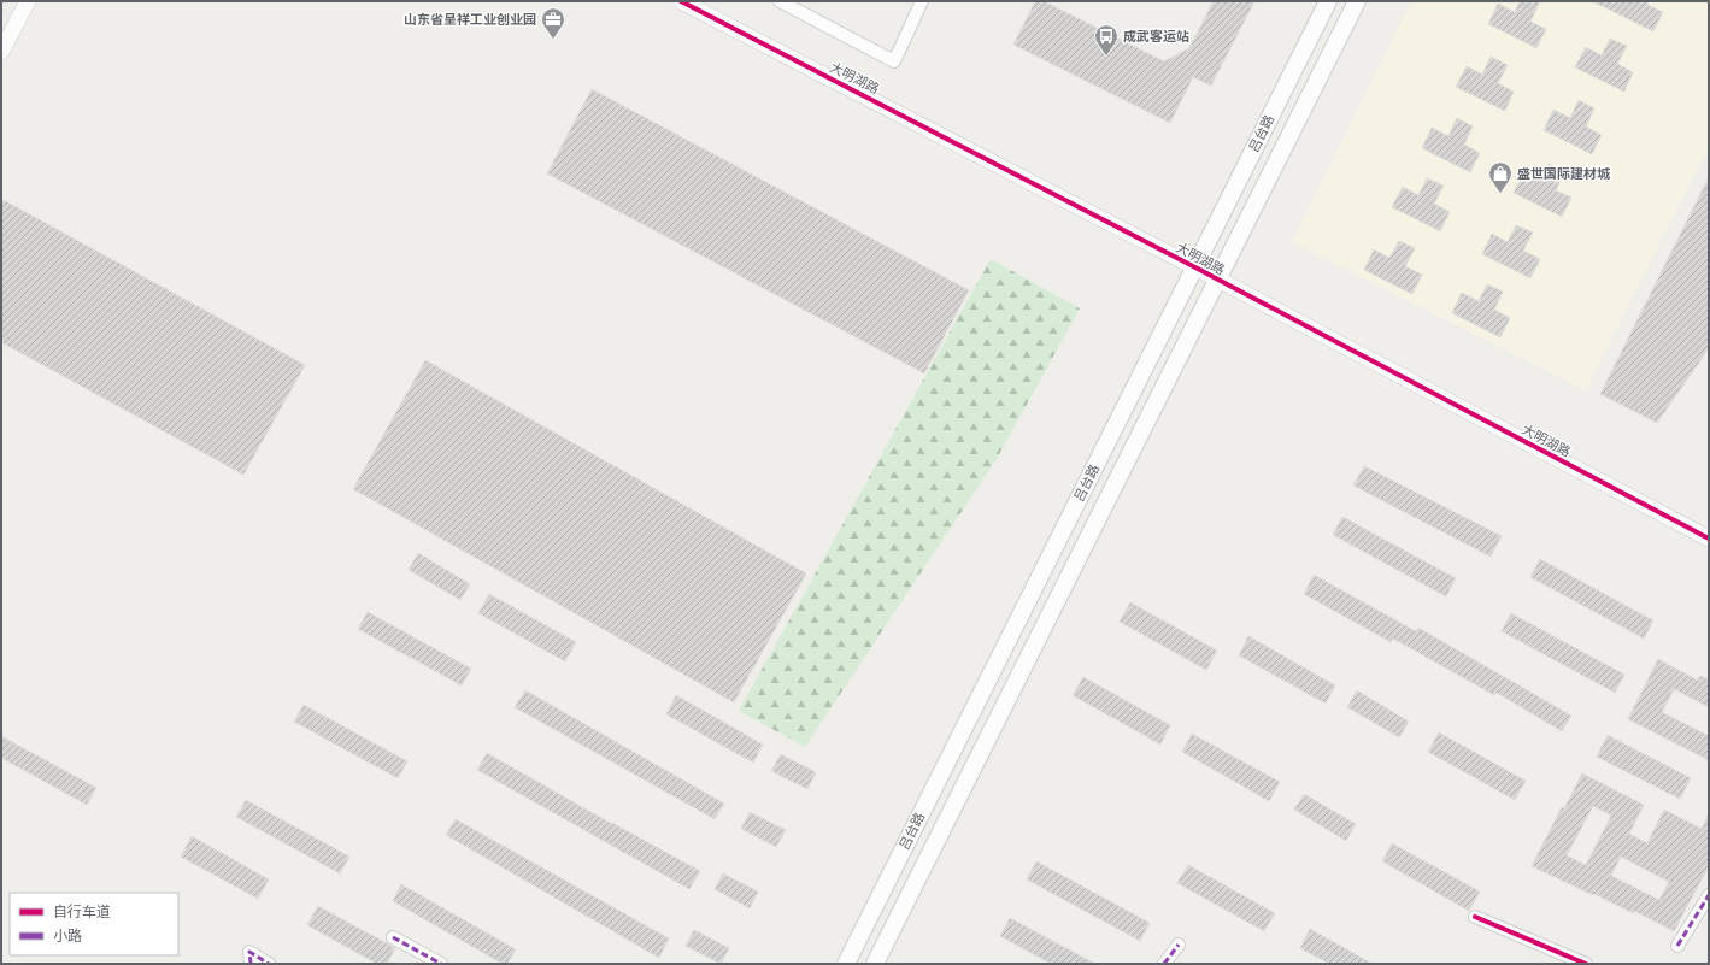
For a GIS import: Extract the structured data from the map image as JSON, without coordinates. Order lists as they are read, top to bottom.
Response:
{
  "streets": {
    "main road": ["吕台路"],
    "street": ["大明湖路"]
  },
  "crossings": [
    ["大明湖路", "吕台路"]
  ],
  "places": {
    "office": ["山东省呈祥工业创业园"],
    "bus stop": ["成武客运站"],
    "shop": ["盛世国际建材城"]
  },
  "legend": ["自行车道", "小路"]
}
